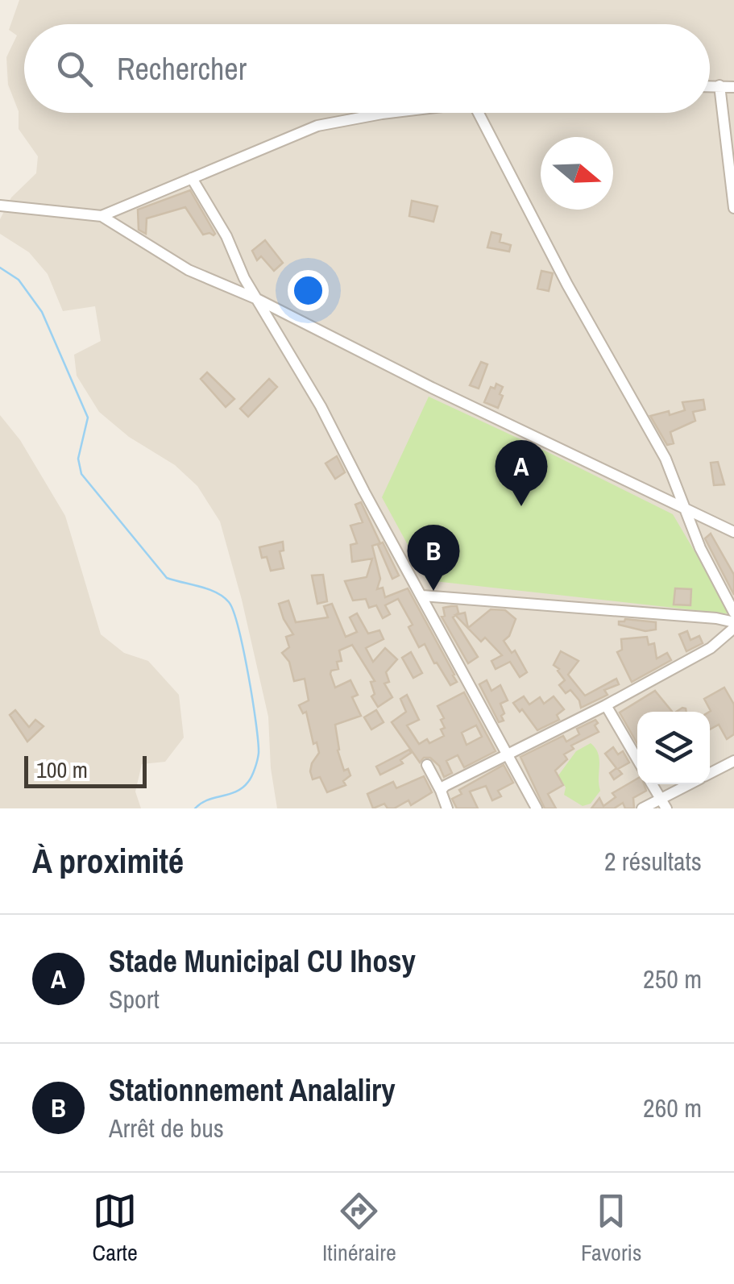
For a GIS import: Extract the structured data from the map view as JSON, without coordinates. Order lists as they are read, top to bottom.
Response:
{
  "scale_bar": "100 m",
  "north": "right",
  "page": {
    "search": "Rechercher",
    "pins": ["A", "B"],
    "scale": "100 m",
    "heading": ["À proximité", "2 résultats"],
    "list": [
      {
        "mark": "A",
        "name": "Stade Municipal CU Ihosy",
        "note": "Sport",
        "value": "250 m"
      },
      {
        "mark": "B",
        "name": "Stationnement Analaliry",
        "note": "Arrêt de bus",
        "value": "260 m"
      }
    ],
    "nav": ["Carte", "Itinéraire", "Favoris"]
  }
}
